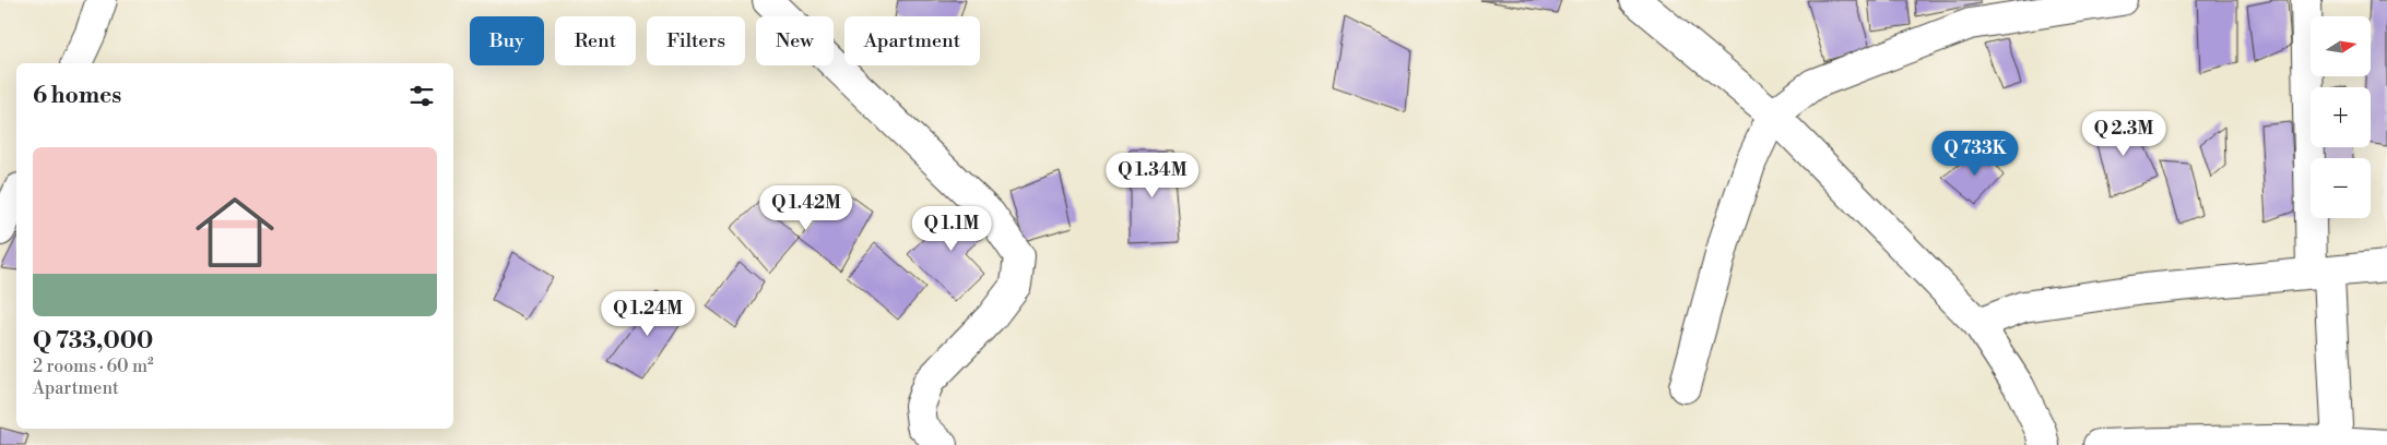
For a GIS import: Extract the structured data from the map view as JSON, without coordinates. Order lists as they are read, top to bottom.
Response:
{
  "north": "right",
  "page": {
    "map_buttons": ["+", "−"],
    "chip": [
      "Buy",
      "Rent",
      "Filters",
      "New",
      "Apartment"
    ],
    "heading": "6 homes",
    "price": [
      "Q 2.3M",
      "Q 733K",
      "Q 1.34M",
      "Q 1.42M",
      "Q 1.1M",
      "Q 1.24M"
    ],
    "list": [
      {
        "name": "Q 733,000",
        "note": "2 rooms · 60 m² · Apartment"
      }
    ]
  }
}
